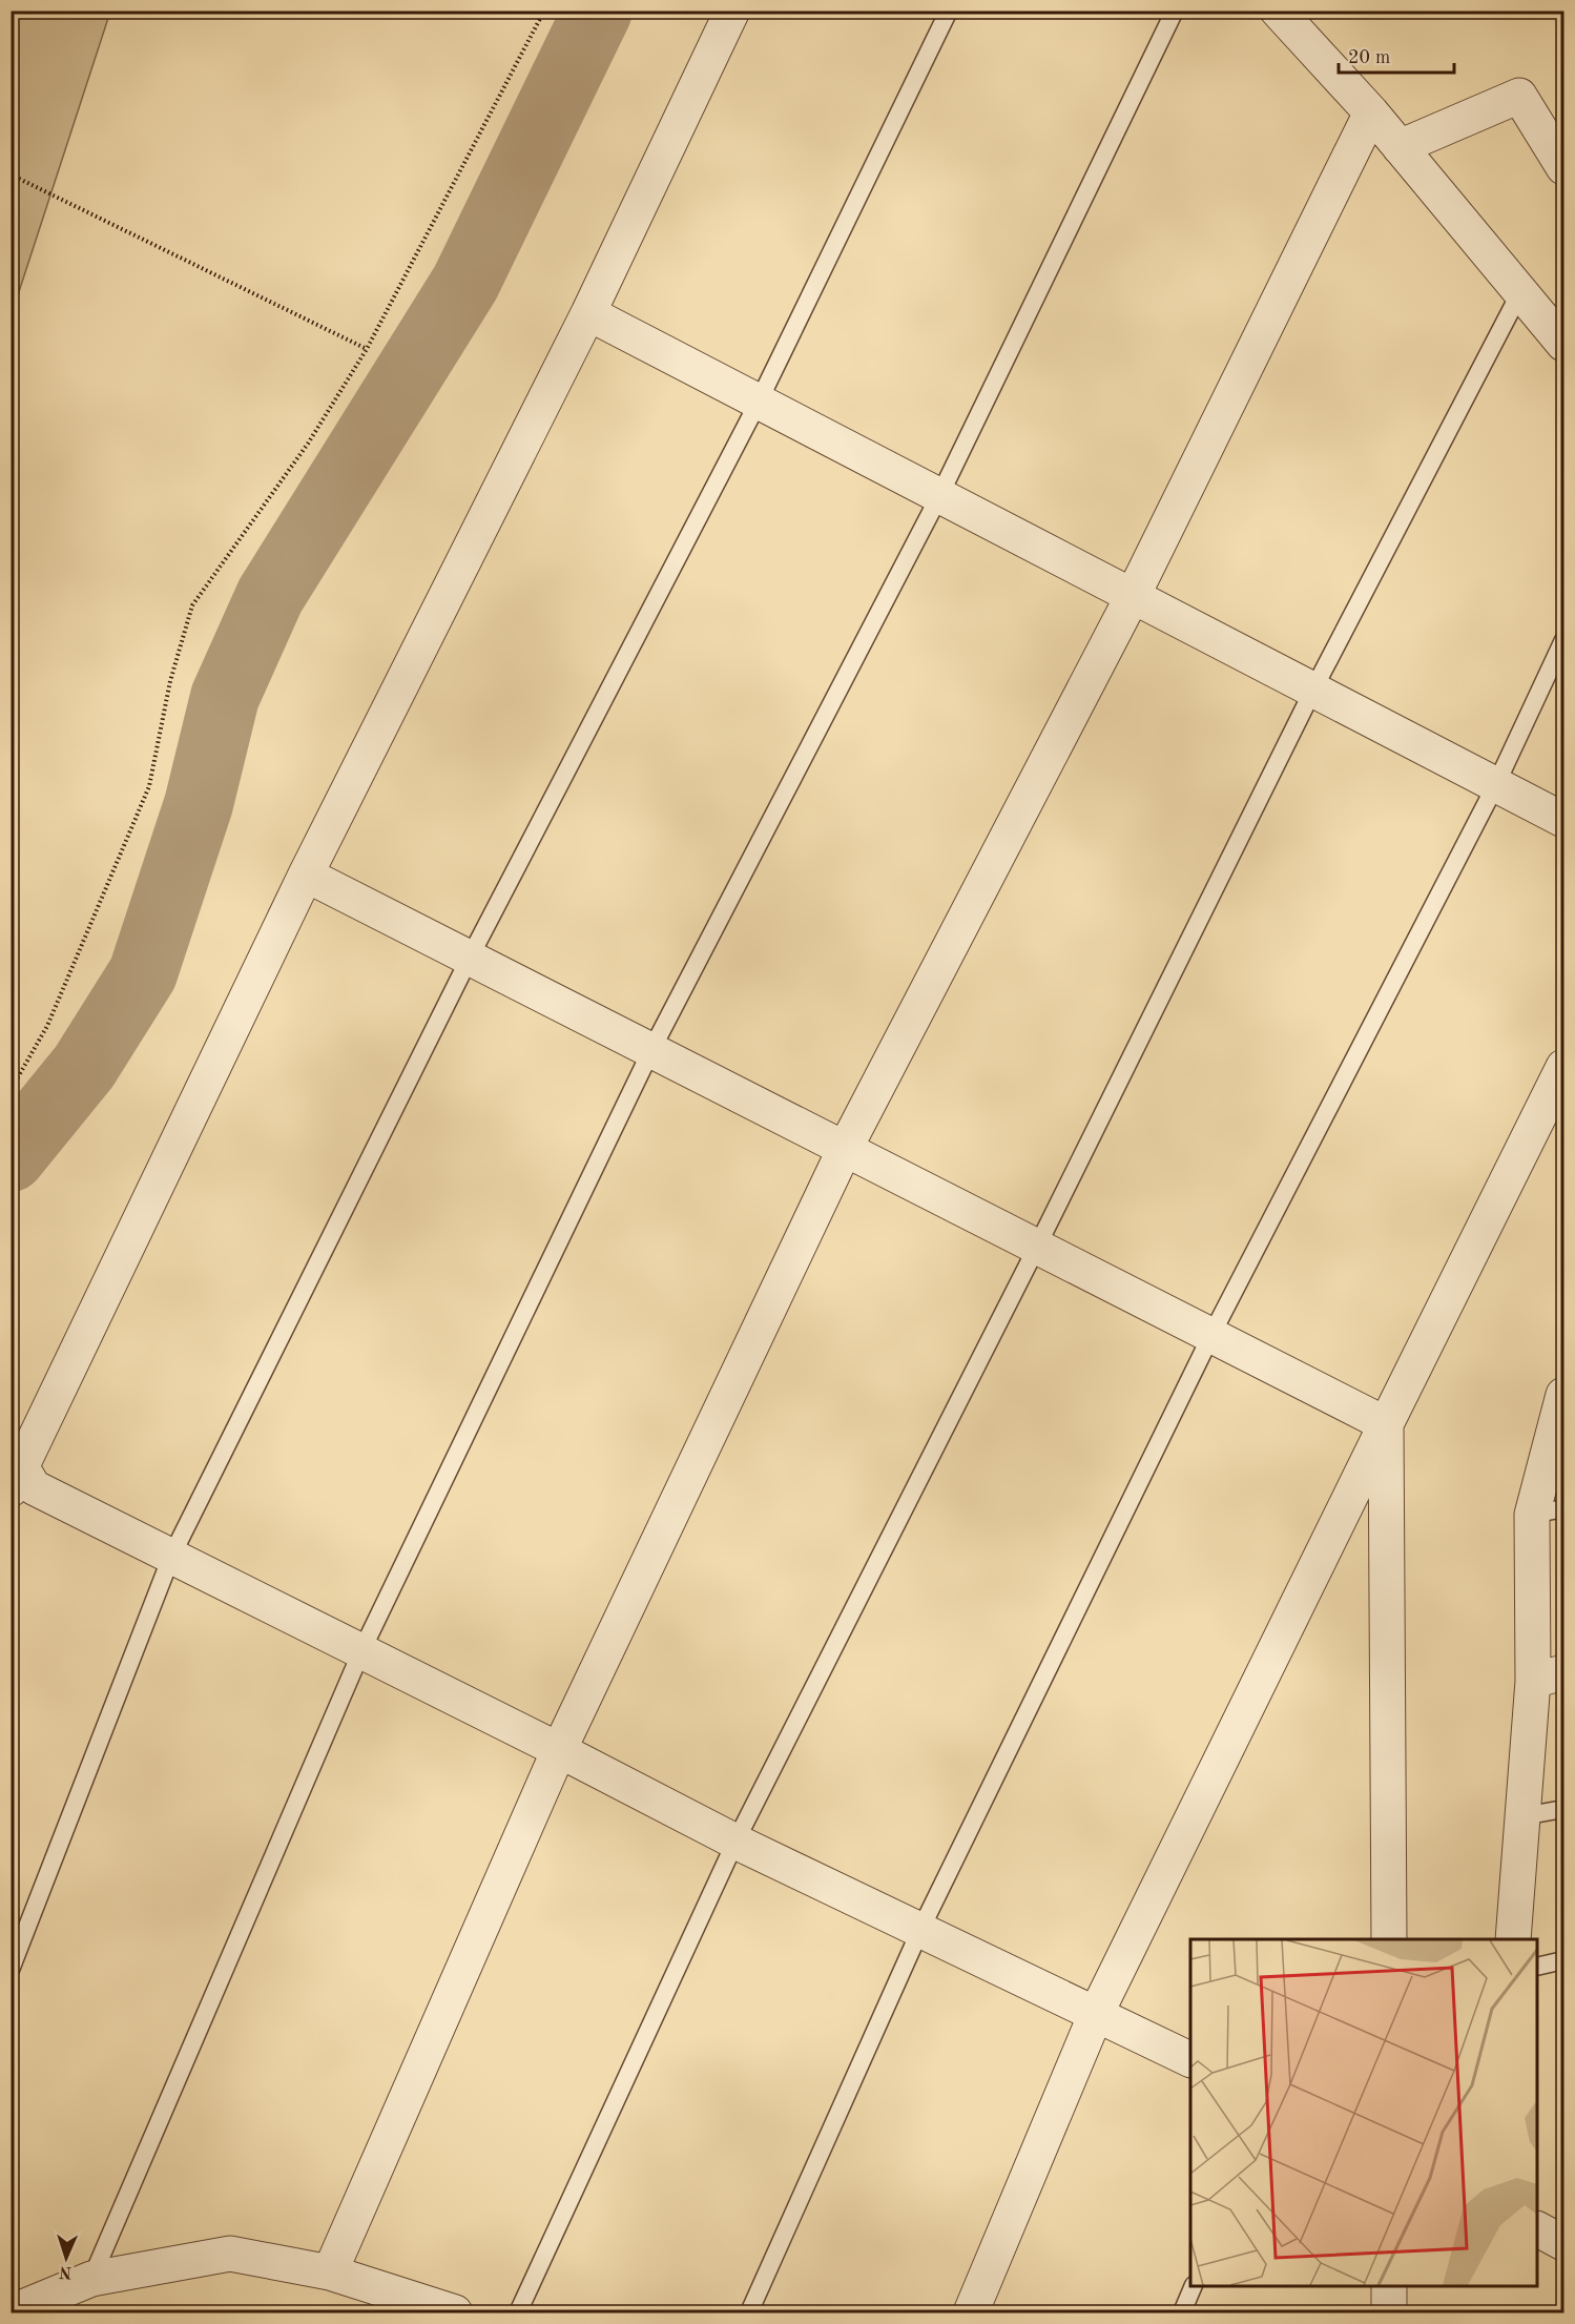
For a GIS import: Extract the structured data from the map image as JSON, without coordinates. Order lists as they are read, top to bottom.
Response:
{
  "scale_bar": "20 m",
  "north": "bottom"
}
